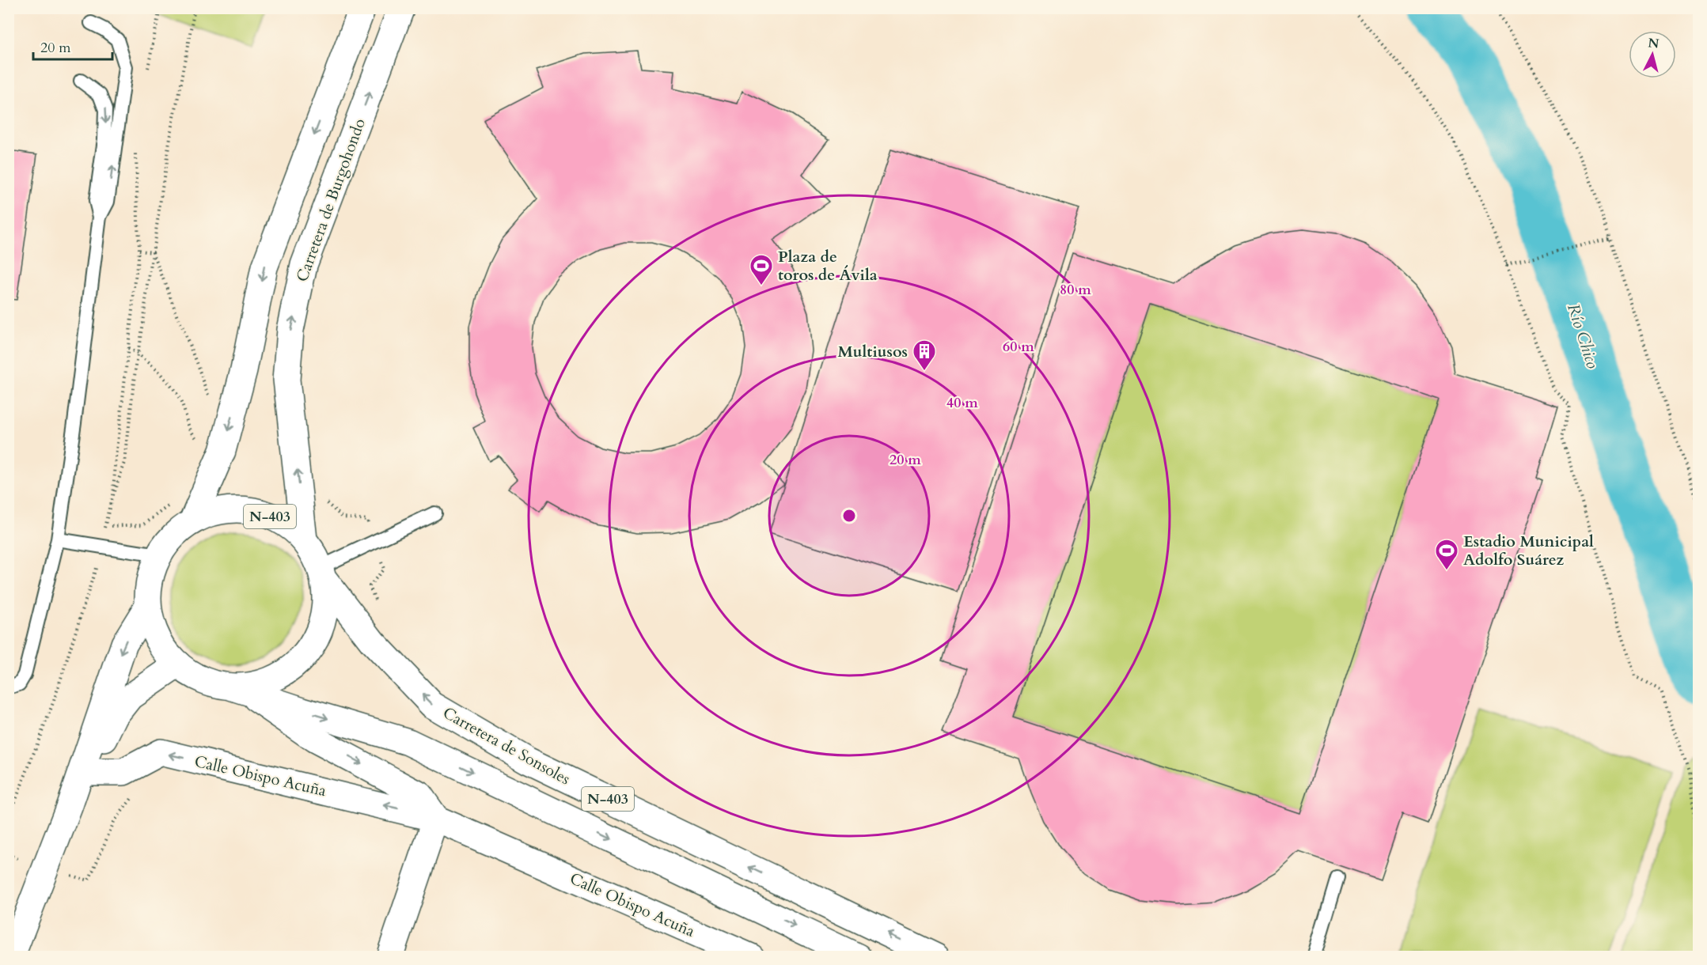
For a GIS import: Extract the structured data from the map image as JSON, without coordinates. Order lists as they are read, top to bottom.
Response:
{
  "streets": {
    "main road": [
      "Carretera de Burgohondo",
      "N-403",
      "Carretera de Sonsoles",
      "Calle Obispo Acuña"
    ]
  },
  "crossings": [
    ["Carretera de Burgohondo", "N-403"],
    ["N-403", "Carretera de Sonsoles"]
  ],
  "water": ["Río Chico"],
  "places": {
    "sports": ["Plaza de toros de Ávila", "Estadio Municipal Adolfo Suárez"],
    "building": ["Multiusos"]
  },
  "scale_bar": "20 m",
  "north": "top",
  "rings": [
    "80 m",
    "60 m",
    "40 m",
    "20 m"
  ]
}
